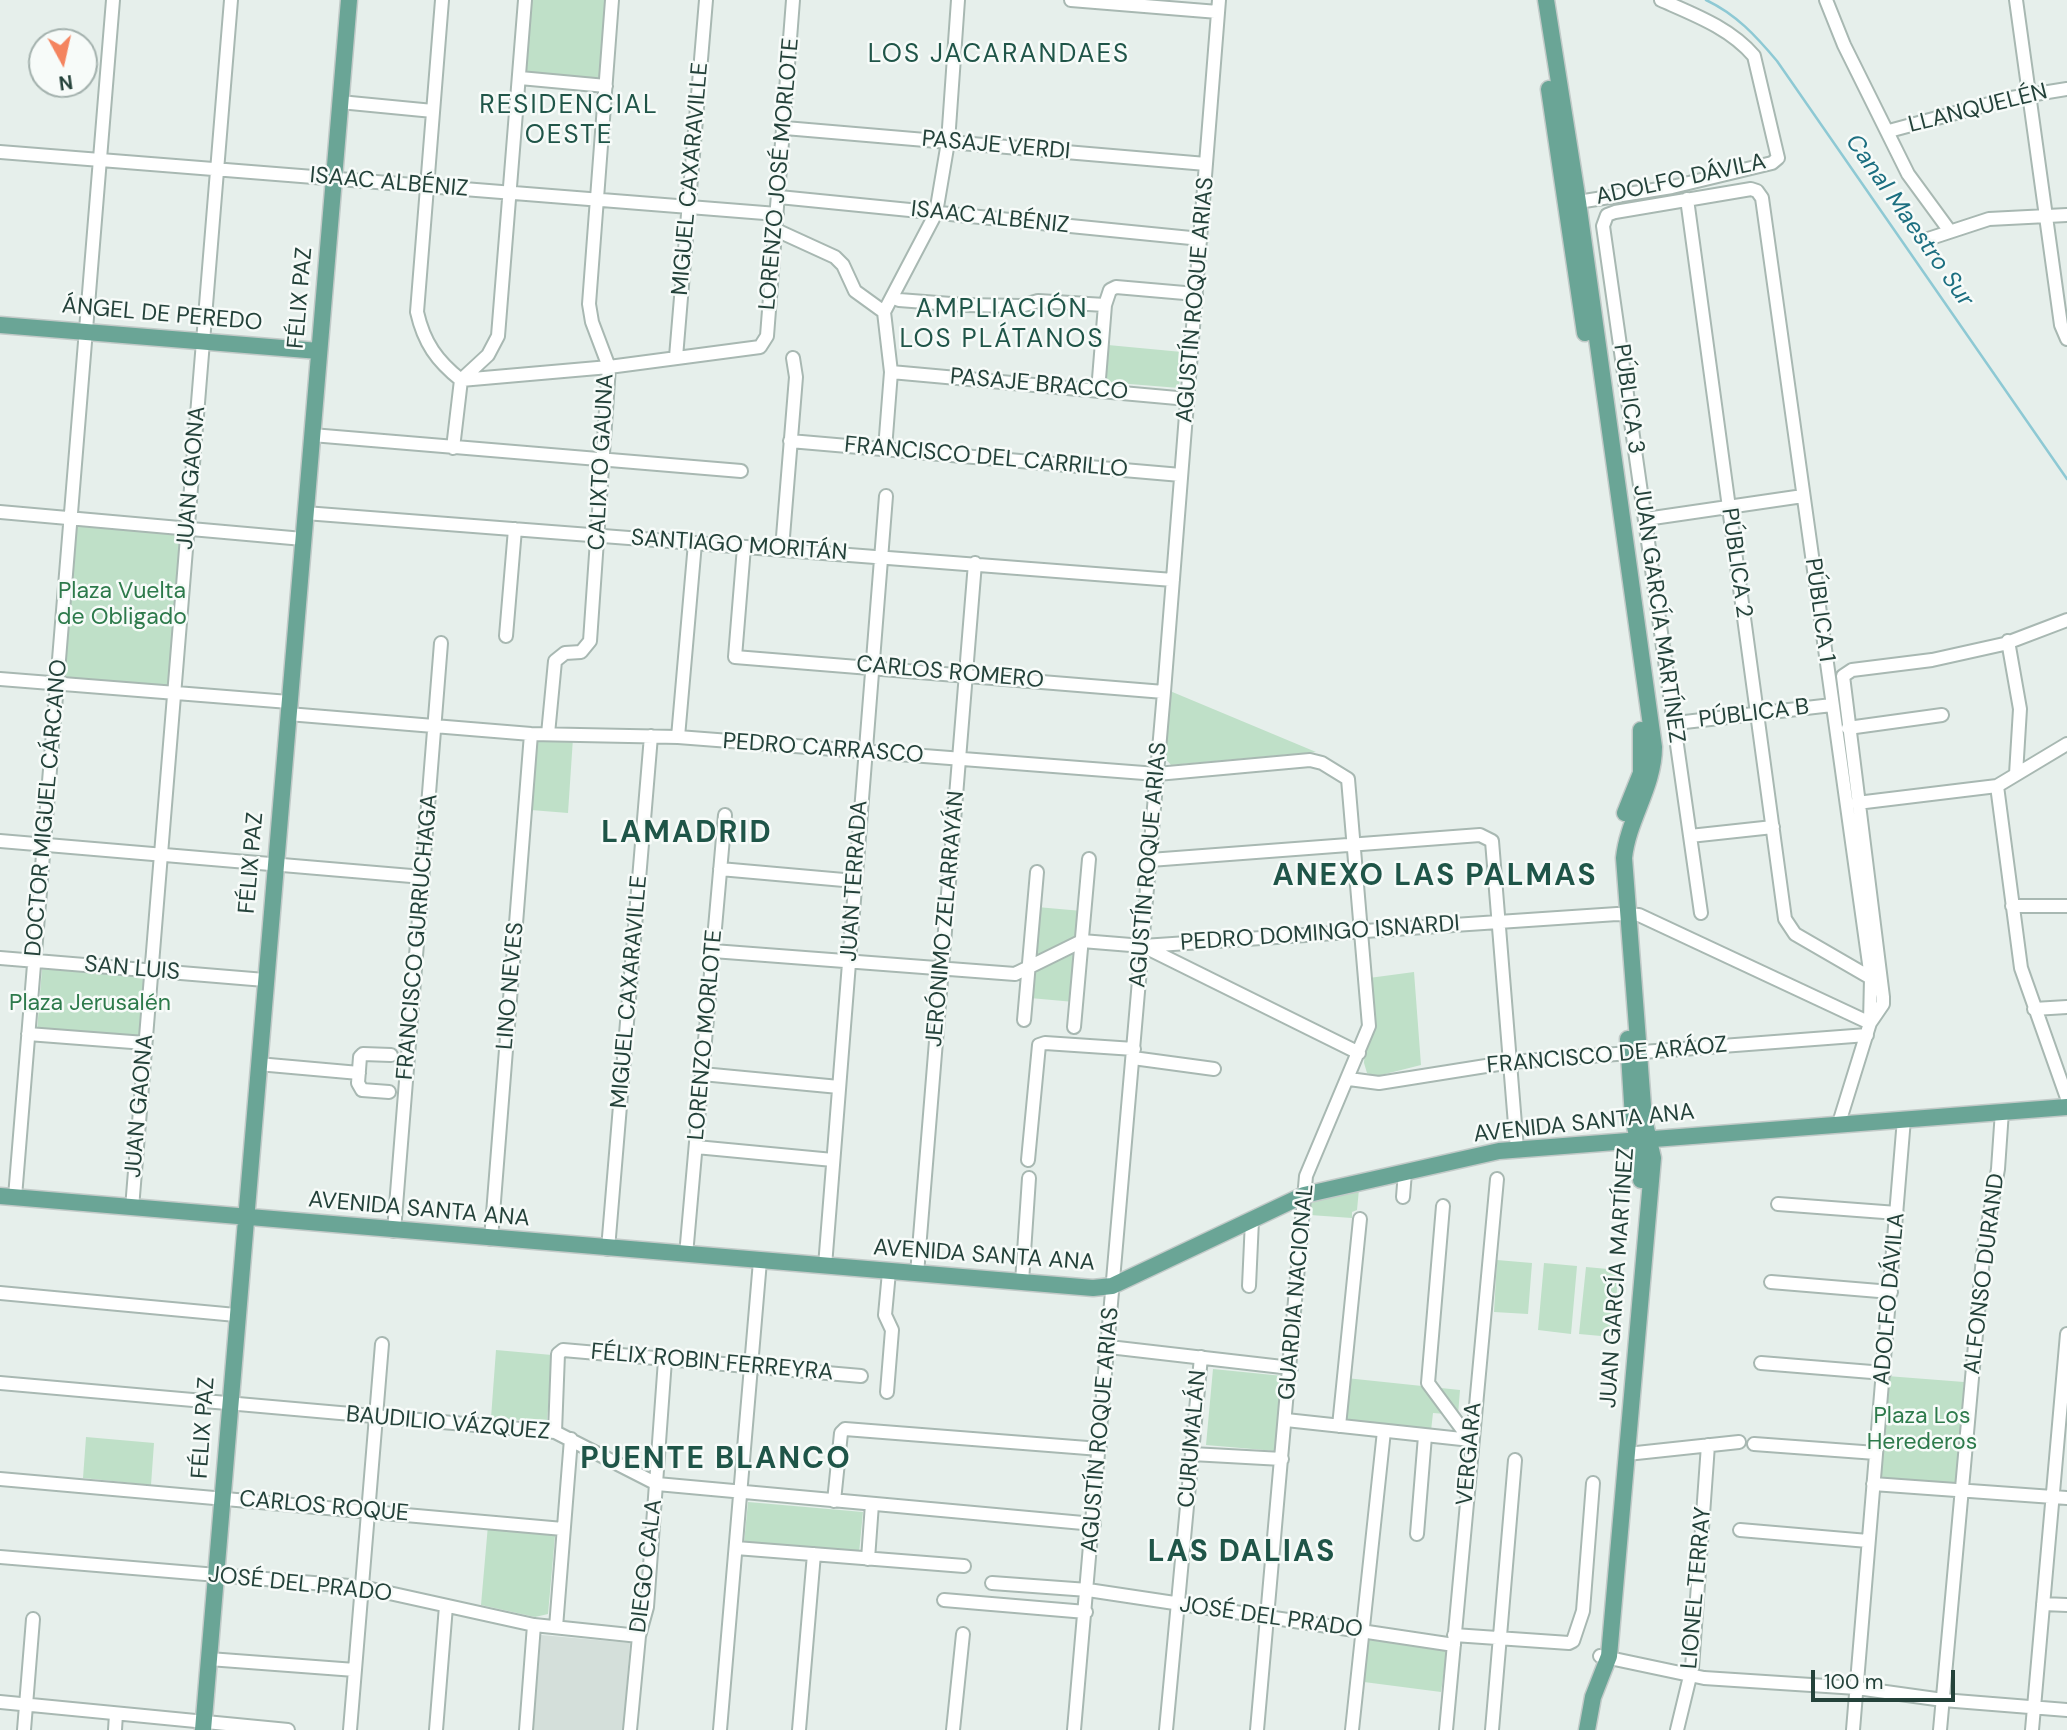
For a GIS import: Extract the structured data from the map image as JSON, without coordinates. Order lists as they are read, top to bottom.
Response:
{
  "streets": {
    "main road": [
      "FÉLIX PAZ",
      "ÁNGEL DE PEREDO",
      "JUAN GARCÍA MARTÍNEZ",
      "AVENIDA SANTA ANA"
    ],
    "street": [
      "LLANQUELÉN",
      "PASAJE VERDI",
      "LORENZO JOSÉ MORLOTE",
      "MIGUEL CAXARAVILLE",
      "ADOLFO DÁVILA",
      "ISAAC ALBÉNIZ",
      "AGUSTÍN ROQUE ARIAS",
      "PASAJE BRACCO",
      "PÚBLICA 3",
      "FRANCISCO DEL CARRILLO",
      "CALIXTO GAUNA",
      "JUAN GAONA",
      "SANTIAGO MORITÁN",
      "PÚBLICA 2",
      "PÚBLICA 1",
      "CARLOS ROMERO",
      "PÚBLICA B",
      "PEDRO CARRASCO",
      "DOCTOR MIGUEL CÁRCANO",
      "JUAN TERRADA",
      "JERÓNIMO ZELARRAYÁN",
      "PEDRO DOMINGO ISNARDI",
      "FRANCISCO GURRUCHAGA",
      "SAN LUIS",
      "LINO NEVES",
      "LORENZO MORLOTE",
      "FRANCISCO DE ARÁOZ",
      "ALFONSO DURAND",
      "GUARDIA NACIONAL",
      "FÉLIX ROBIN FERREYRA",
      "BAUDILIO VÁZQUEZ",
      "CURUMALÁN",
      "VERGARA",
      "CARLOS ROQUE",
      "DIEGO CALA",
      "JOSÉ DEL PRADO",
      "LIONEL TERRAY"
    ]
  },
  "crossings": [
    ["PASAJE VERDI", "LORENZO JOSÉ MORLOTE"],
    ["PASAJE VERDI", "AGUSTÍN ROQUE ARIAS"],
    ["LORENZO JOSÉ MORLOTE", "MIGUEL CAXARAVILLE"],
    ["LORENZO JOSÉ MORLOTE", "ISAAC ALBÉNIZ"],
    ["MIGUEL CAXARAVILLE", "ISAAC ALBÉNIZ"],
    ["MIGUEL CAXARAVILLE", "PEDRO CARRASCO"],
    ["MIGUEL CAXARAVILLE", "AVENIDA SANTA ANA"],
    ["ADOLFO DÁVILA", "JUAN GARCÍA MARTÍNEZ"],
    ["ADOLFO DÁVILA", "AVENIDA SANTA ANA"],
    ["ISAAC ALBÉNIZ", "FÉLIX PAZ"],
    ["ISAAC ALBÉNIZ", "AGUSTÍN ROQUE ARIAS"],
    ["ISAAC ALBÉNIZ", "CALIXTO GAUNA"],
    ["ISAAC ALBÉNIZ", "JUAN GAONA"],
    ["ISAAC ALBÉNIZ", "DOCTOR MIGUEL CÁRCANO"],
    ["FÉLIX PAZ", "ÁNGEL DE PEREDO"],
    ["FÉLIX PAZ", "SANTIAGO MORITÁN"],
    ["FÉLIX PAZ", "PEDRO CARRASCO"],
    ["FÉLIX PAZ", "SAN LUIS"],
    ["FÉLIX PAZ", "AVENIDA SANTA ANA"],
    ["FÉLIX PAZ", "BAUDILIO VÁZQUEZ"],
    ["FÉLIX PAZ", "CARLOS ROQUE"],
    ["FÉLIX PAZ", "JOSÉ DEL PRADO"],
    ["AGUSTÍN ROQUE ARIAS", "PASAJE BRACCO"],
    ["AGUSTÍN ROQUE ARIAS", "FRANCISCO DEL CARRILLO"],
    ["AGUSTÍN ROQUE ARIAS", "SANTIAGO MORITÁN"],
    ["AGUSTÍN ROQUE ARIAS", "CARLOS ROMERO"],
    ["AGUSTÍN ROQUE ARIAS", "PEDRO CARRASCO"],
    ["AGUSTÍN ROQUE ARIAS", "PEDRO DOMINGO ISNARDI"],
    ["AGUSTÍN ROQUE ARIAS", "AVENIDA SANTA ANA"],
    ["AGUSTÍN ROQUE ARIAS", "BAUDILIO VÁZQUEZ"],
    ["AGUSTÍN ROQUE ARIAS", "JOSÉ DEL PRADO"],
    ["ÁNGEL DE PEREDO", "JUAN GAONA"],
    ["ÁNGEL DE PEREDO", "DOCTOR MIGUEL CÁRCANO"],
    ["PÚBLICA 3", "PÚBLICA 2"],
    ["PÚBLICA 3", "PÚBLICA 1"],
    ["PÚBLICA 3", "PÚBLICA B"],
    ["CALIXTO GAUNA", "SANTIAGO MORITÁN"],
    ["CALIXTO GAUNA", "PEDRO CARRASCO"],
    ["JUAN GAONA", "PEDRO CARRASCO"],
    ["JUAN GAONA", "SAN LUIS"],
    ["JUAN GAONA", "AVENIDA SANTA ANA"],
    ["SANTIAGO MORITÁN", "CARLOS ROMERO"],
    ["SANTIAGO MORITÁN", "JUAN TERRADA"],
    ["SANTIAGO MORITÁN", "JERÓNIMO ZELARRAYÁN"],
    ["PÚBLICA 2", "PÚBLICA 1"],
    ["PÚBLICA 2", "PÚBLICA B"],
    ["PÚBLICA 1", "PÚBLICA B"],
    ["PÚBLICA 1", "PEDRO DOMINGO ISNARDI"],
    ["PÚBLICA 1", "FRANCISCO DE ARÁOZ"],
    ["JUAN GARCÍA MARTÍNEZ", "PEDRO DOMINGO ISNARDI"],
    ["JUAN GARCÍA MARTÍNEZ", "FRANCISCO DE ARÁOZ"],
    ["JUAN GARCÍA MARTÍNEZ", "AVENIDA SANTA ANA"],
    ["CARLOS ROMERO", "JUAN TERRADA"],
    ["CARLOS ROMERO", "JERÓNIMO ZELARRAYÁN"],
    ["PEDRO CARRASCO", "DOCTOR MIGUEL CÁRCANO"],
    ["PEDRO CARRASCO", "JUAN TERRADA"],
    ["PEDRO CARRASCO", "JERÓNIMO ZELARRAYÁN"],
    ["PEDRO CARRASCO", "FRANCISCO GURRUCHAGA"],
    ["PEDRO CARRASCO", "LINO NEVES"],
    ["PEDRO CARRASCO", "GUARDIA NACIONAL"],
    ["DOCTOR MIGUEL CÁRCANO", "SAN LUIS"],
    ["DOCTOR MIGUEL CÁRCANO", "AVENIDA SANTA ANA"],
    ["JUAN TERRADA", "AVENIDA SANTA ANA"],
    ["JERÓNIMO ZELARRAYÁN", "AVENIDA SANTA ANA"],
    ["PEDRO DOMINGO ISNARDI", "FRANCISCO DE ARÁOZ"],
    ["PEDRO DOMINGO ISNARDI", "GUARDIA NACIONAL"],
    ["FRANCISCO GURRUCHAGA", "AVENIDA SANTA ANA"],
    ["LINO NEVES", "AVENIDA SANTA ANA"],
    ["LORENZO MORLOTE", "AVENIDA SANTA ANA"],
    ["FRANCISCO DE ARÁOZ", "GUARDIA NACIONAL"],
    ["AVENIDA SANTA ANA", "ALFONSO DURAND"],
    ["AVENIDA SANTA ANA", "GUARDIA NACIONAL"],
    ["GUARDIA NACIONAL", "JOSÉ DEL PRADO"],
    ["FÉLIX ROBIN FERREYRA", "BAUDILIO VÁZQUEZ"],
    ["FÉLIX ROBIN FERREYRA", "DIEGO CALA"],
    ["BAUDILIO VÁZQUEZ", "DIEGO CALA"],
    ["CURUMALÁN", "JOSÉ DEL PRADO"],
    ["VERGARA", "JOSÉ DEL PRADO"],
    ["DIEGO CALA", "JOSÉ DEL PRADO"]
  ],
  "districts": [
    "LOS JACARANDAES",
    "RESIDENCIAL OESTE",
    "AMPLIACIÓN LOS PLÁTANOS",
    "LAMADRID",
    "ANEXO LAS PALMAS",
    "PUENTE BLANCO",
    "LAS DALIAS"
  ],
  "water": ["Canal Maestro Sur"],
  "parks": ["Plaza Vuelta de Obligado", "Plaza Jerusalén", "Plaza Los Herederos"],
  "scale_bar": "100 m",
  "north": "bottom"
}
